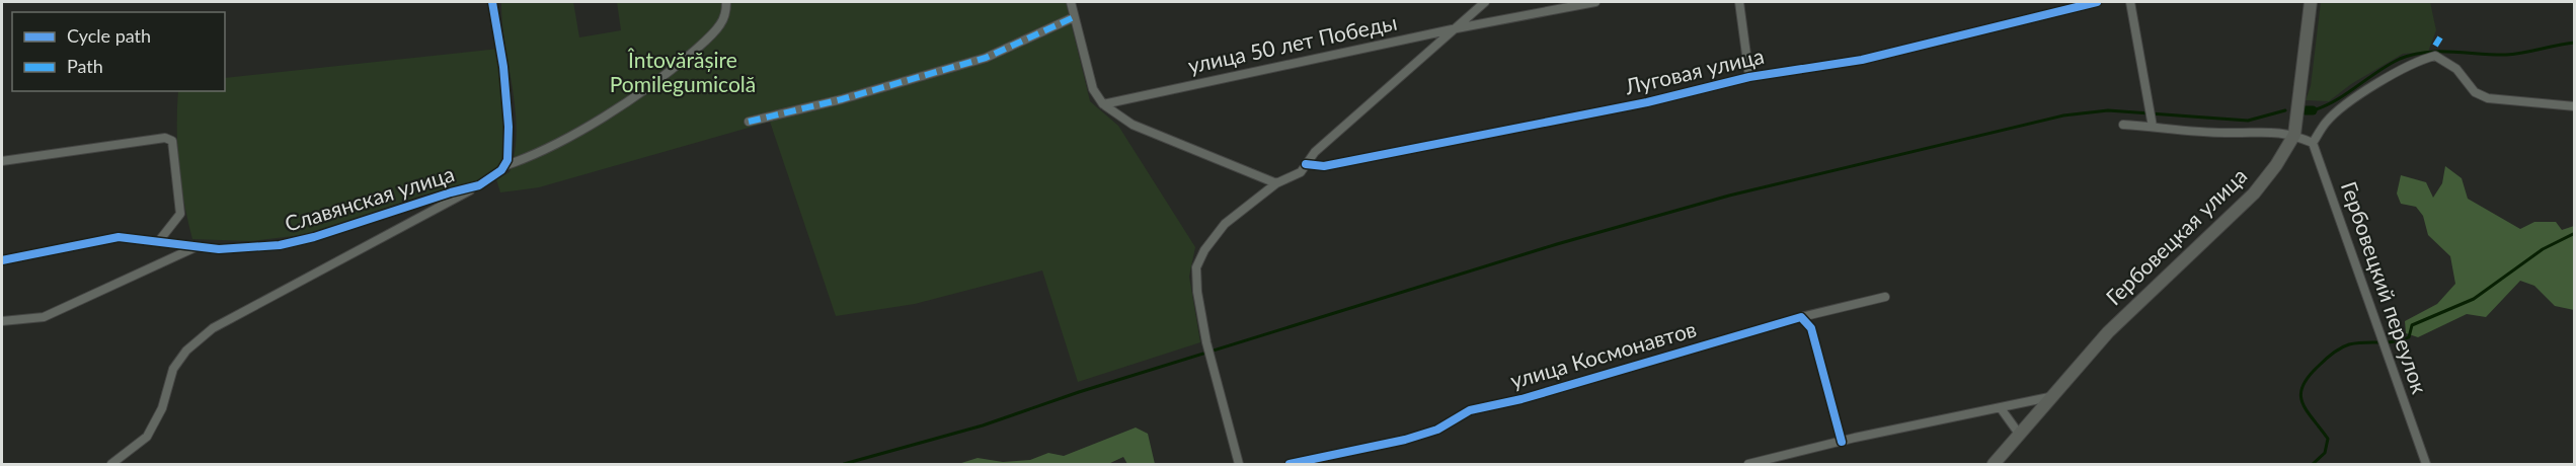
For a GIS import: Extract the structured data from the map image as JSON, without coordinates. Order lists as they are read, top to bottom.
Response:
{
  "streets": {
    "street": [
      "улица 50 лет Победы",
      "Луговая улица",
      "Славянская улица",
      "Гербовецкая улица",
      "Гербовецкий переулок",
      "улица Космонавтов"
    ]
  },
  "parks": ["Întovărășire Pomilegumicolă"],
  "legend": ["Cycle path", "Path"]
}
